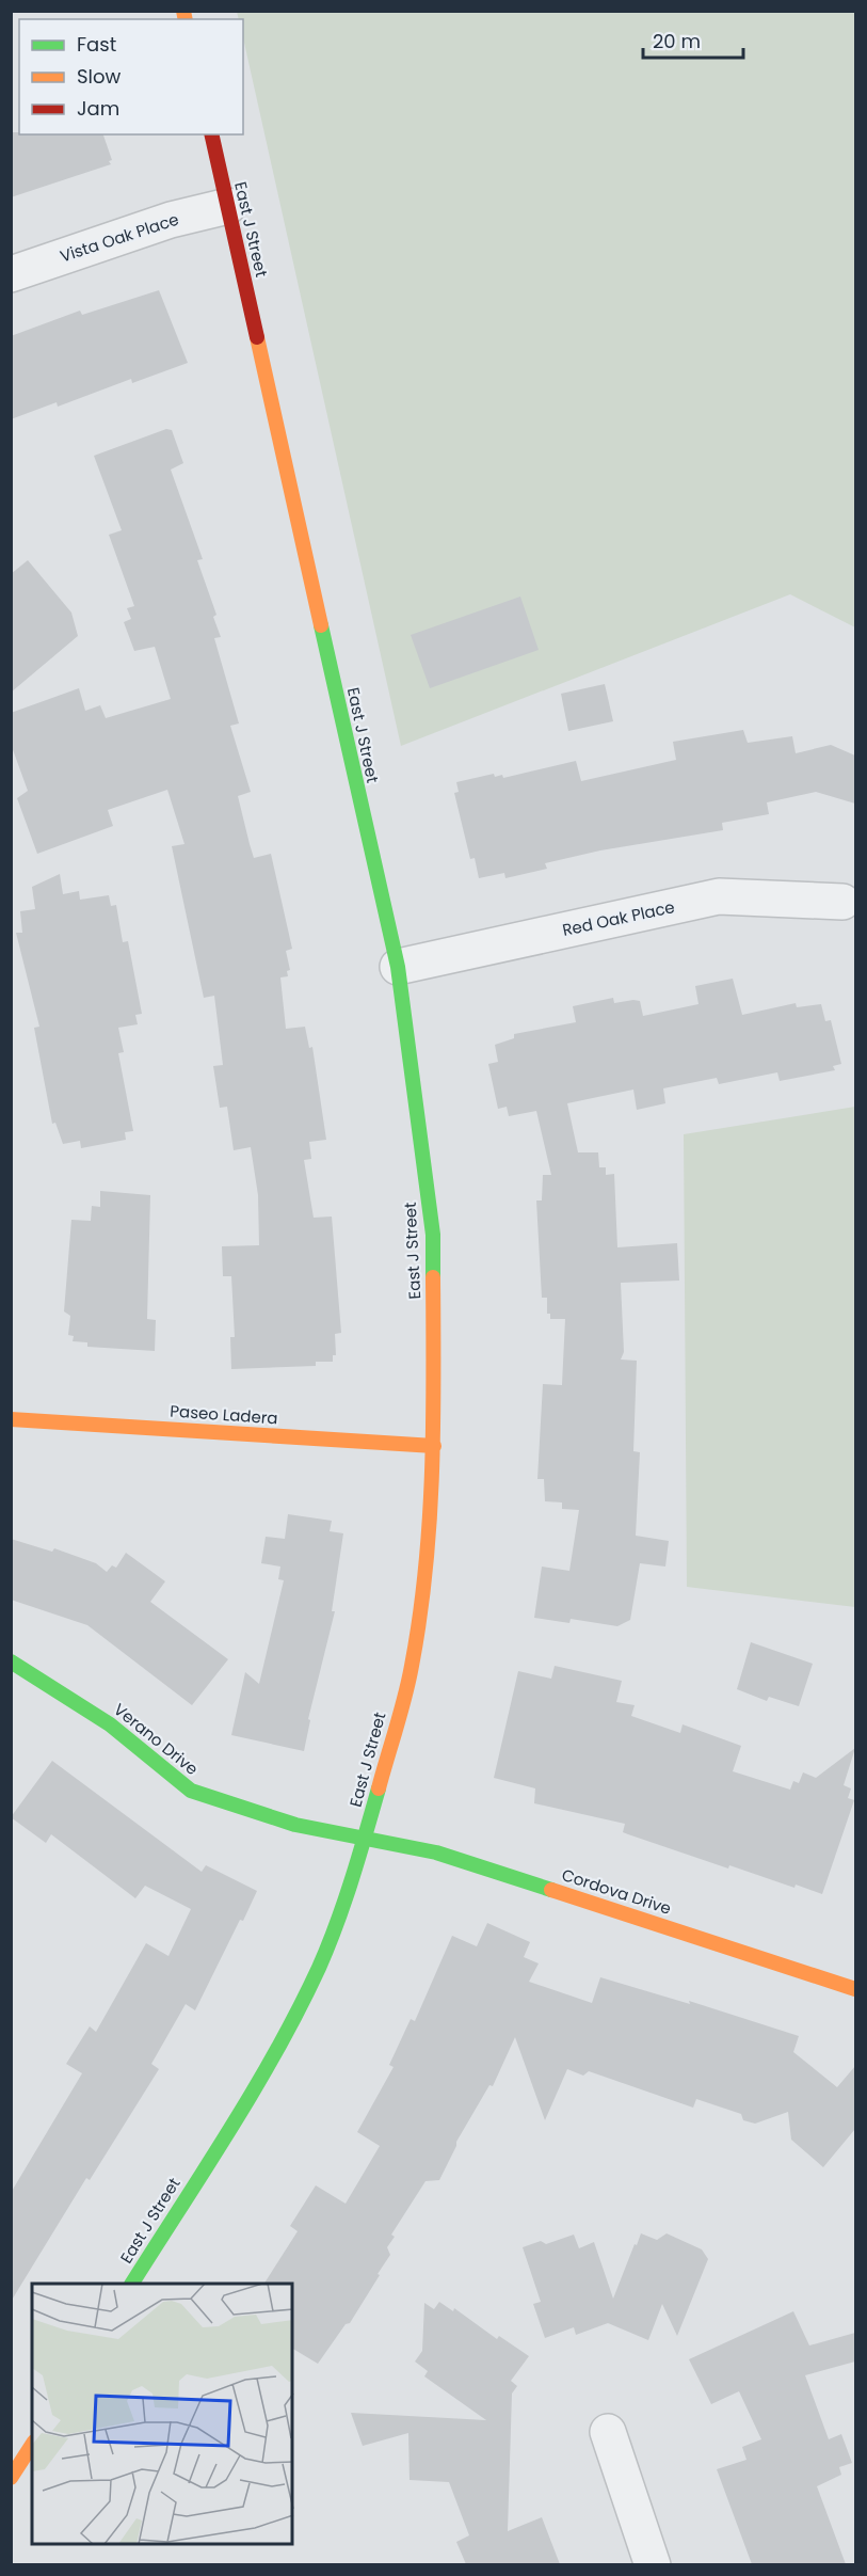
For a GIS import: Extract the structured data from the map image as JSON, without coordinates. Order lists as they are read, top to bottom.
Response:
{
  "streets": {
    "street": [
      "East J Street",
      "Vista Oak Place",
      "Red Oak Place",
      "Paseo Ladera",
      "Verano Drive",
      "Cordova Drive"
    ]
  },
  "crossings": [
    ["East J Street", "Vista Oak Place"],
    ["East J Street", "Red Oak Place"],
    ["East J Street", "Paseo Ladera"],
    ["East J Street", "Verano Drive"],
    ["East J Street", "Cordova Drive"],
    ["Verano Drive", "Cordova Drive"]
  ],
  "legend": ["Fast", "Slow", "Jam"],
  "scale_bar": "20 m"
}
